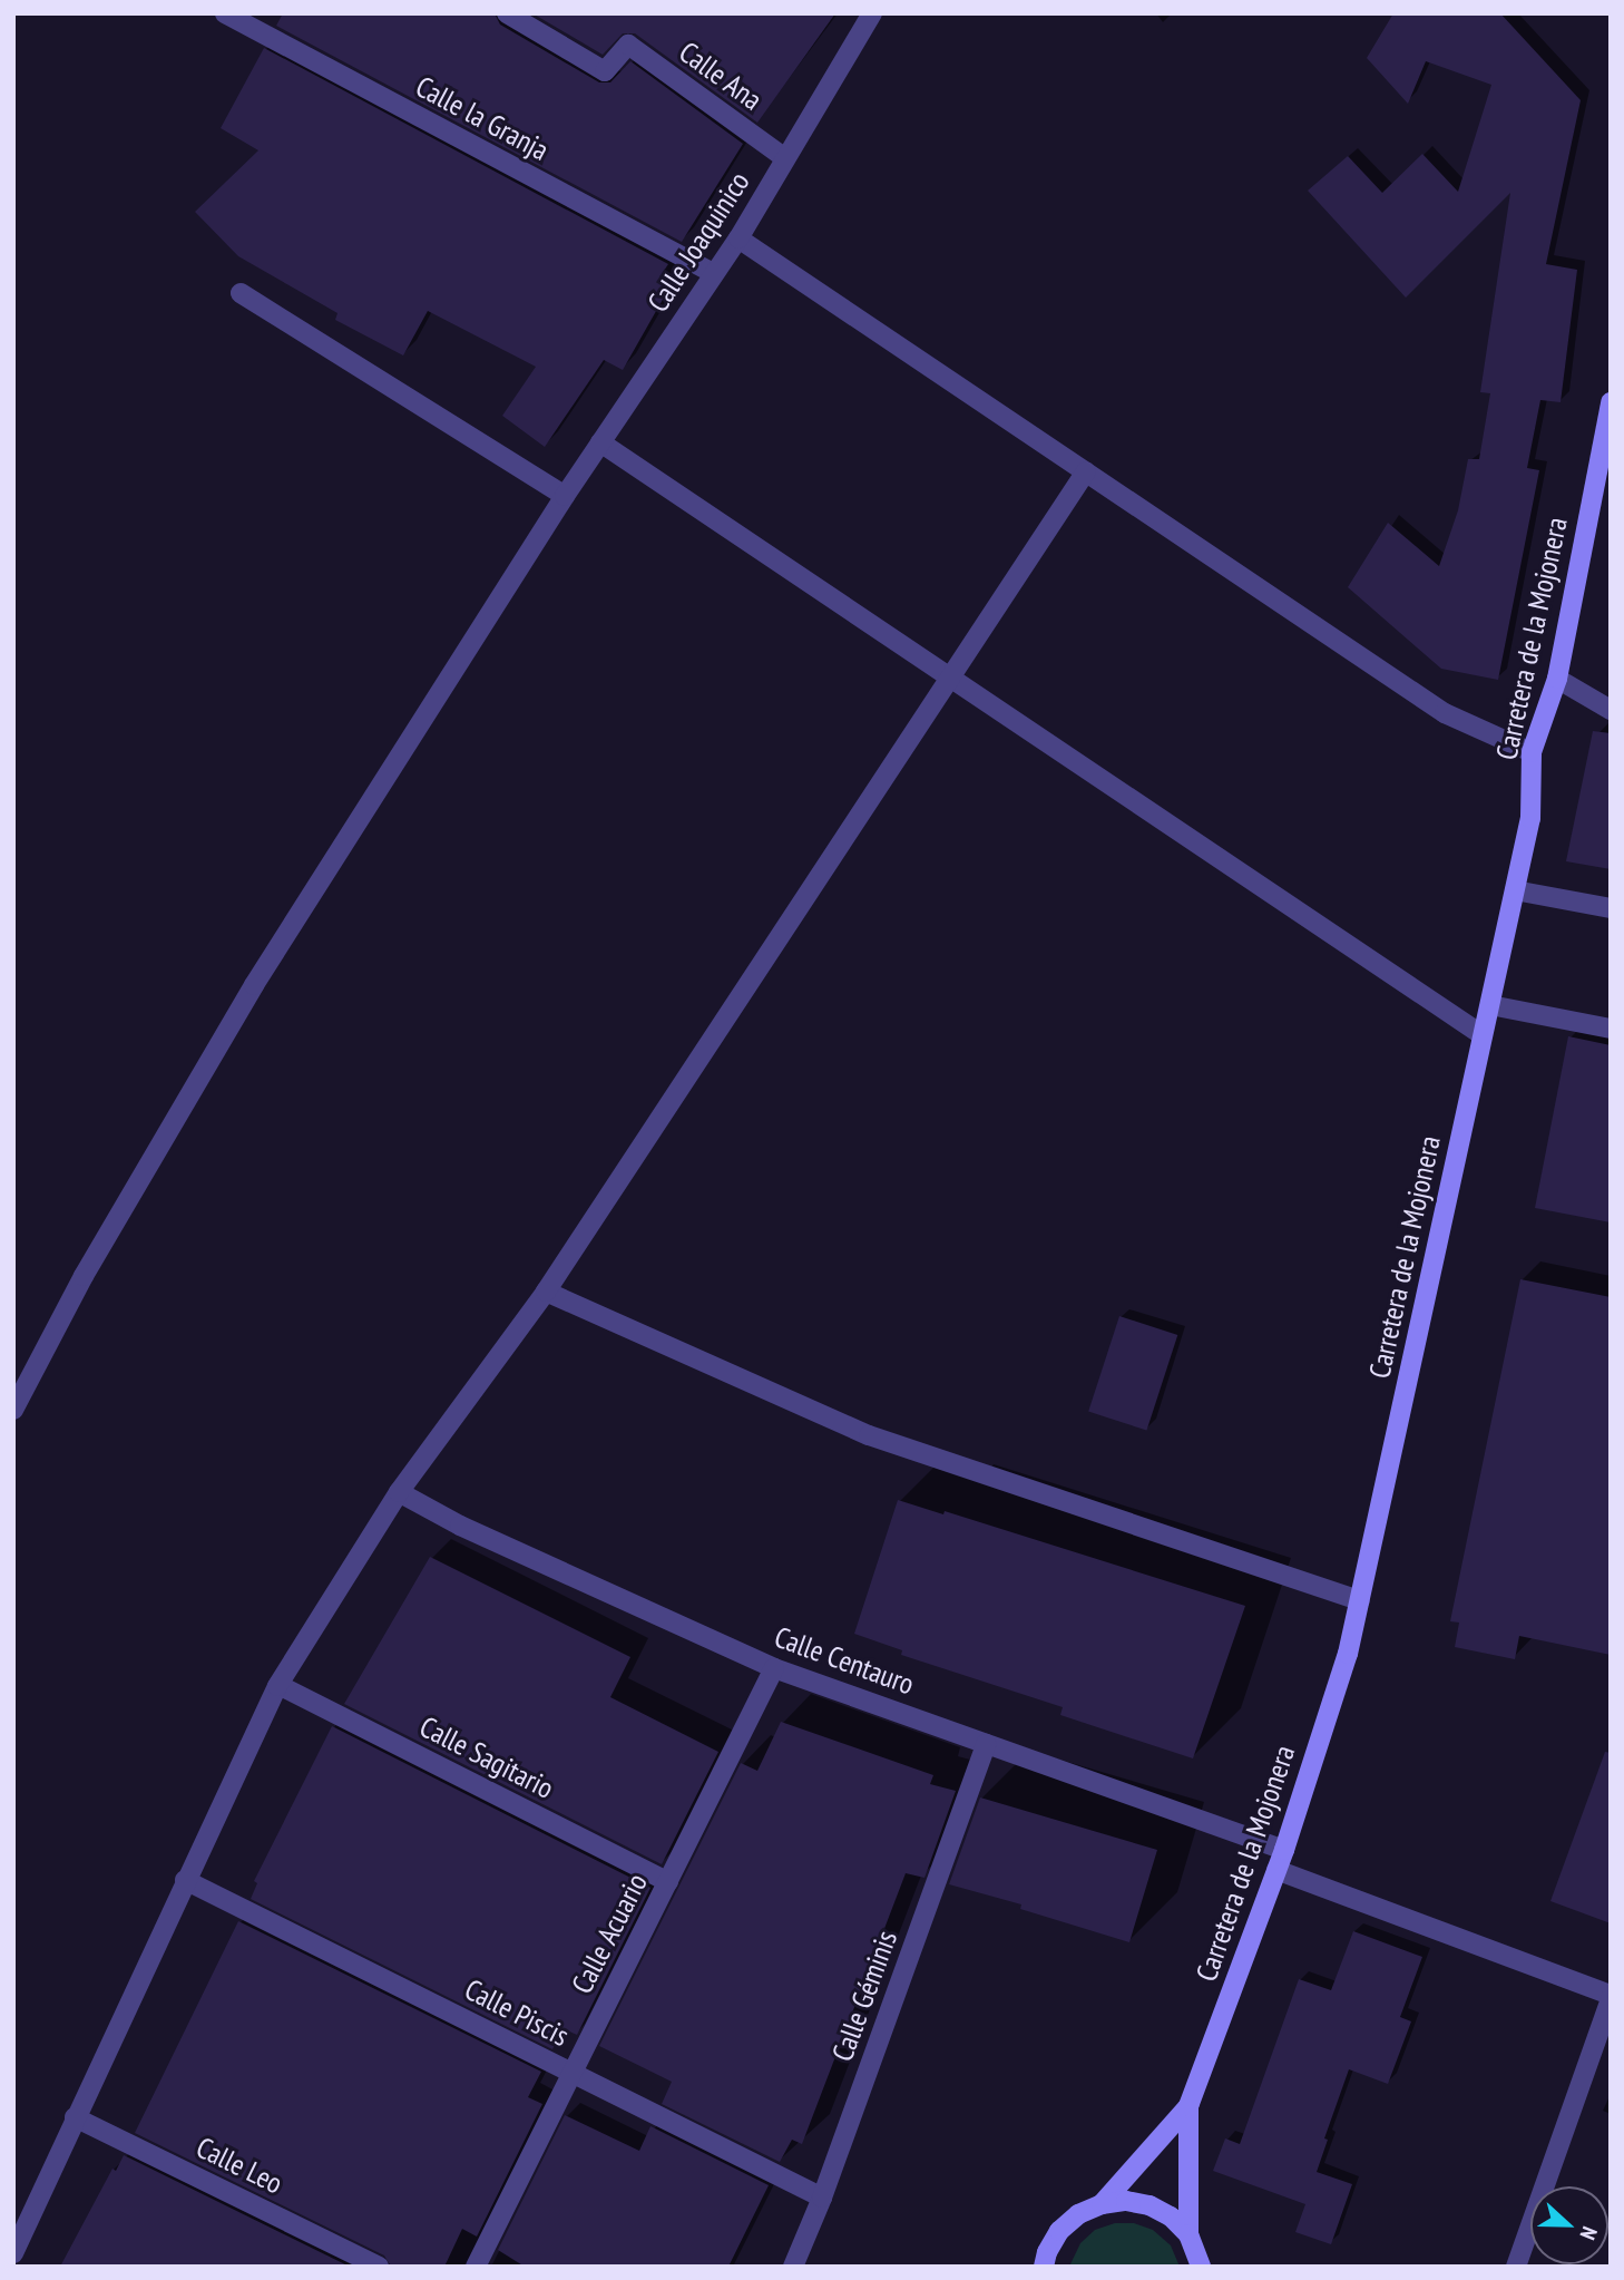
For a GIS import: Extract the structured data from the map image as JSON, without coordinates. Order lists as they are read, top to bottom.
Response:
{
  "streets": {
    "street": [
      "Calle Ana",
      "Calle la Granja",
      "Calle Joaquinico",
      "Carretera de la Mojonera",
      "Calle Centauro",
      "Calle Sagitario",
      "Calle Acuario",
      "Calle Géminis",
      "Calle Piscis",
      "Calle Leo"
    ]
  },
  "crossings": [
    ["Calle Ana", "Calle Joaquinico"],
    ["Calle la Granja", "Calle Joaquinico"],
    ["Carretera de la Mojonera", "Calle Centauro"],
    ["Calle Centauro", "Calle Acuario"],
    ["Calle Centauro", "Calle Géminis"],
    ["Calle Sagitario", "Calle Acuario"],
    ["Calle Acuario", "Calle Piscis"],
    ["Calle Géminis", "Calle Piscis"]
  ],
  "north": "right"
}
